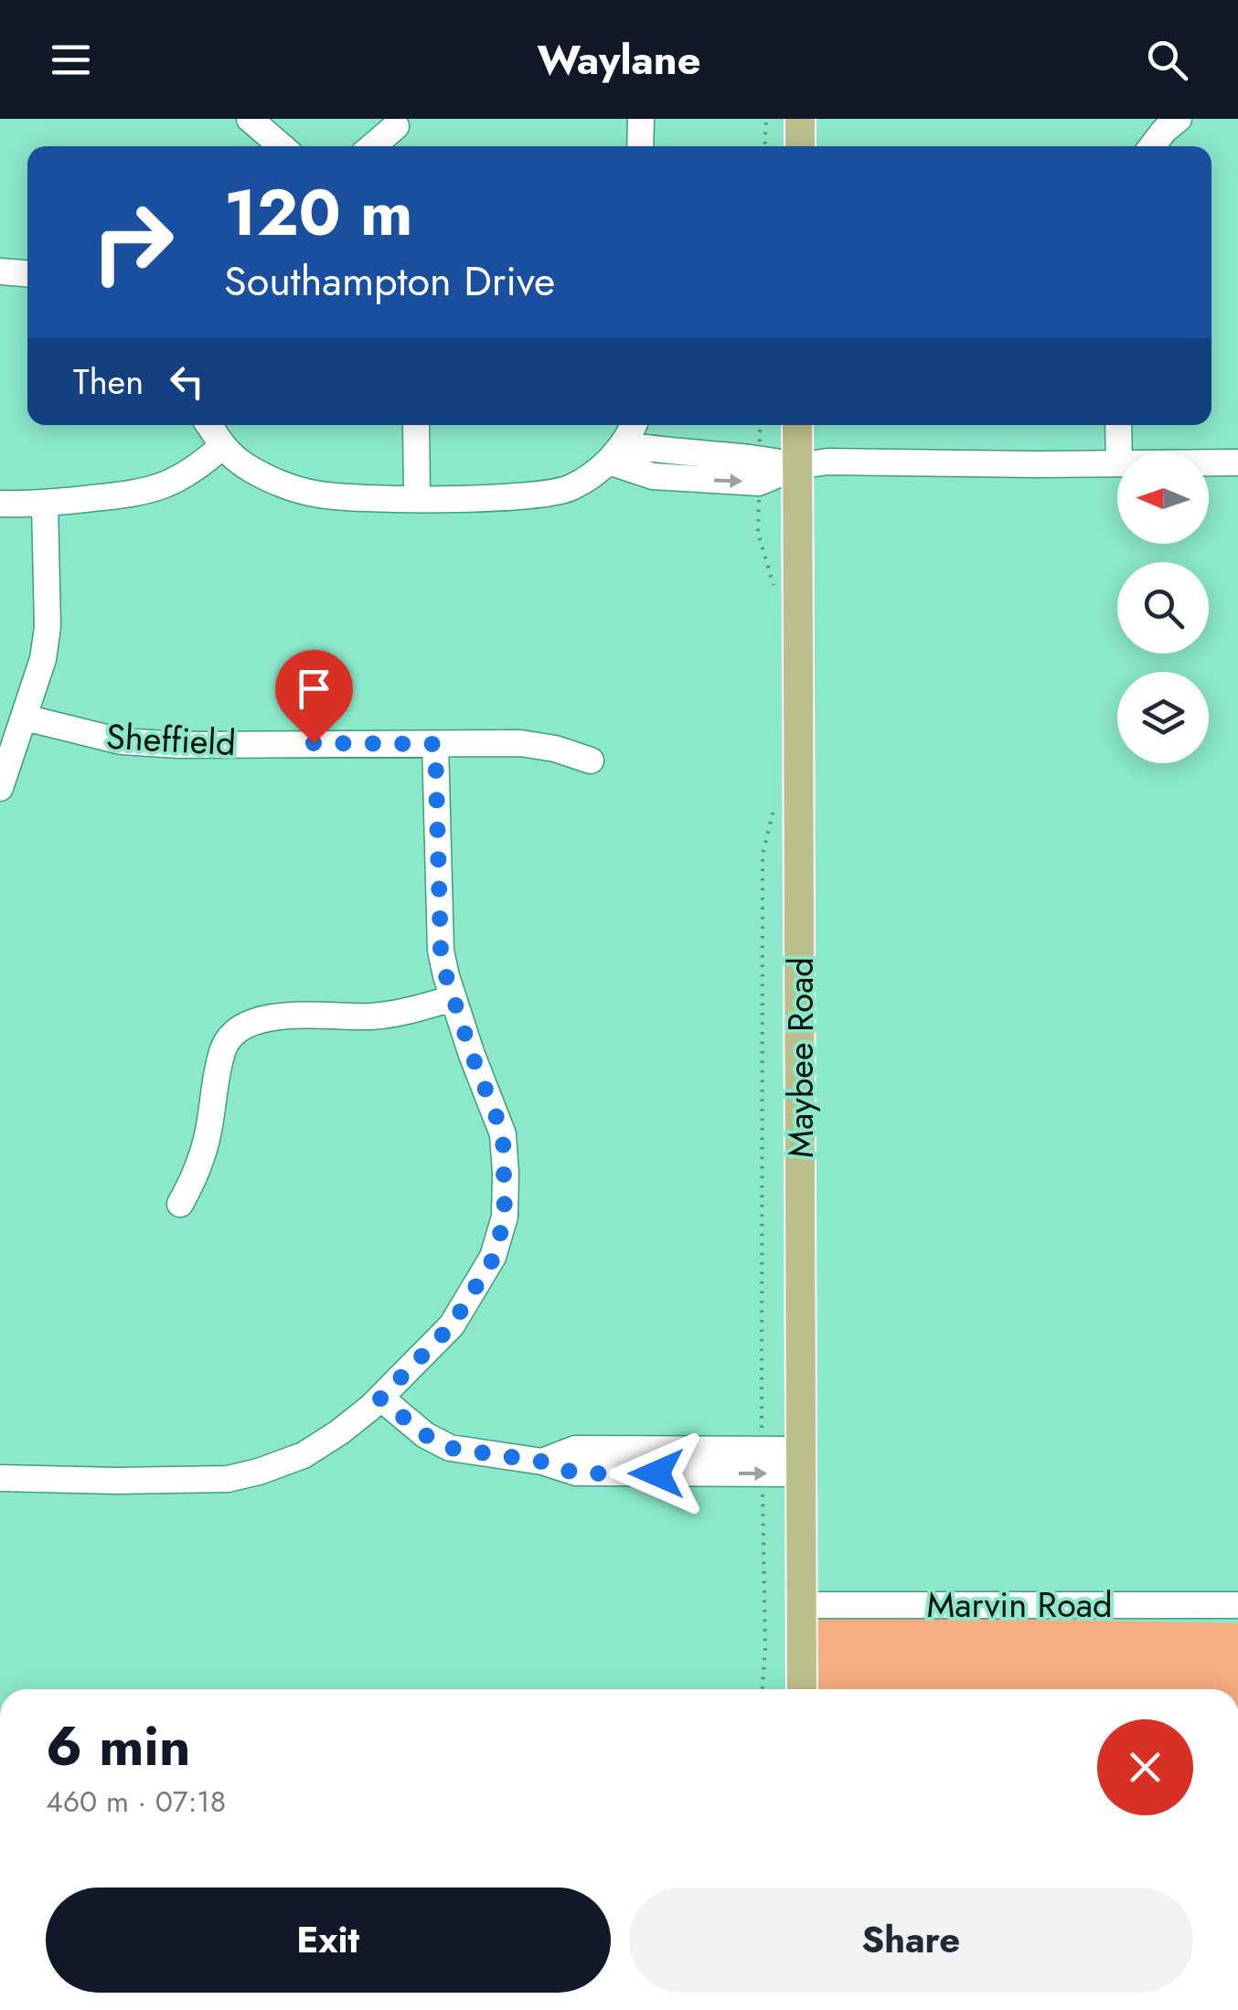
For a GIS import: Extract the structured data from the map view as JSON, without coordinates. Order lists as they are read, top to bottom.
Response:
{
  "streets": {
    "main road": ["Maybee Road"],
    "street": ["Sheffield", "Marvin Road"]
  },
  "crossings": [
    ["Maybee Road", "Marvin Road"]
  ],
  "north": "left",
  "page": {
    "header": "Waylane",
    "turn": ["120 m", "Southampton Drive"],
    "then": "Then",
    "heading": ["6 min", "460 m · 07:18"],
    "buttons": ["Exit", "Share"]
  }
}
